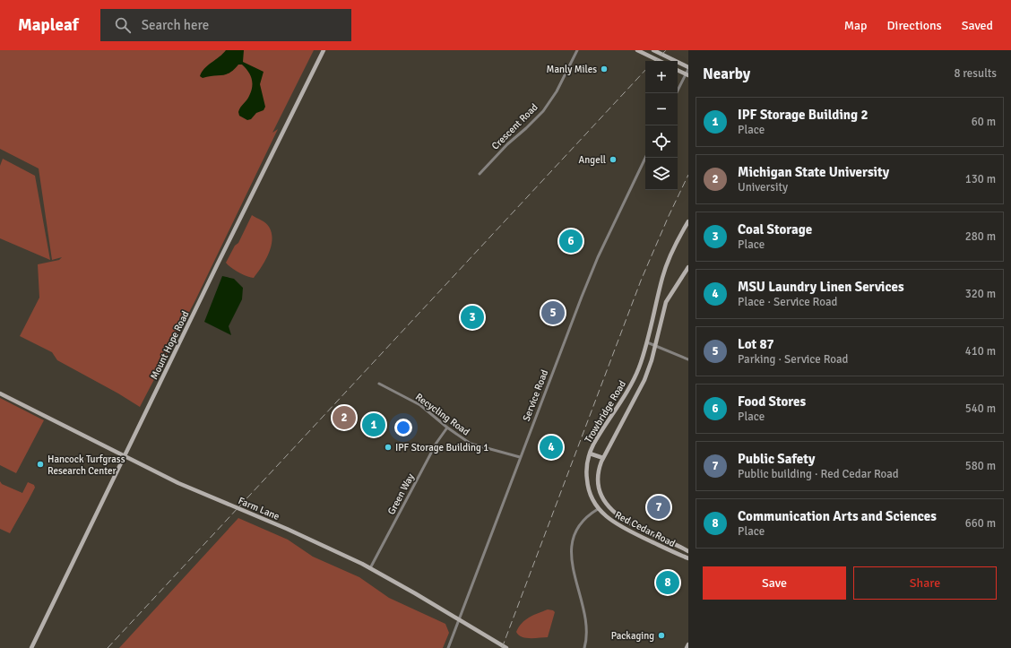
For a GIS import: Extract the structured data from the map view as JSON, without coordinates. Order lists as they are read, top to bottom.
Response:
{
  "streets": {
    "street": [
      "Crescent Road",
      "Mount Hope Road",
      "Service Road",
      "Trowbridge Road",
      "Recycling Road",
      "Green Way",
      "Farm Lane",
      "Red Cedar Road"
    ]
  },
  "crossings": [
    ["Mount Hope Road", "Farm Lane"],
    ["Service Road", "Recycling Road"],
    ["Service Road", "Farm Lane"],
    ["Trowbridge Road", "Red Cedar Road"],
    ["Recycling Road", "Green Way"],
    ["Green Way", "Farm Lane"]
  ],
  "places": [
    "Manly Miles",
    "Angell",
    "IPF Storage Building 1",
    "Hancock Turfgrass Research Center",
    "Packaging"
  ],
  "page": {
    "header": "Mapleaf",
    "search": "Search here",
    "nav": ["Map", "Directions", "Saved"],
    "heading": ["Nearby", "8 results"],
    "map_buttons": ["+", "−"],
    "list": [
      {
        "mark": "1",
        "name": "IPF Storage Building 2",
        "note": "Place",
        "value": "60 m"
      },
      {
        "mark": "2",
        "name": "Michigan State University",
        "note": "University",
        "value": "130 m"
      },
      {
        "mark": "3",
        "name": "Coal Storage",
        "note": "Place",
        "value": "280 m"
      },
      {
        "mark": "4",
        "name": "MSU Laundry Linen Services",
        "note": "Place · Service Road",
        "value": "320 m"
      },
      {
        "mark": "5",
        "name": "Lot 87",
        "note": "Parking · Service Road",
        "value": "410 m"
      },
      {
        "mark": "6",
        "name": "Food Stores",
        "note": "Place",
        "value": "540 m"
      },
      {
        "mark": "7",
        "name": "Public Safety",
        "note": "Public building · Red Cedar Road",
        "value": "580 m"
      },
      {
        "mark": "8",
        "name": "Communication Arts and Sciences",
        "note": "Place",
        "value": "660 m"
      }
    ],
    "pins": [
      "6",
      "5",
      "3",
      "2",
      "1",
      "4",
      "7",
      "8"
    ],
    "buttons": ["Save", "Share"]
  }
}
